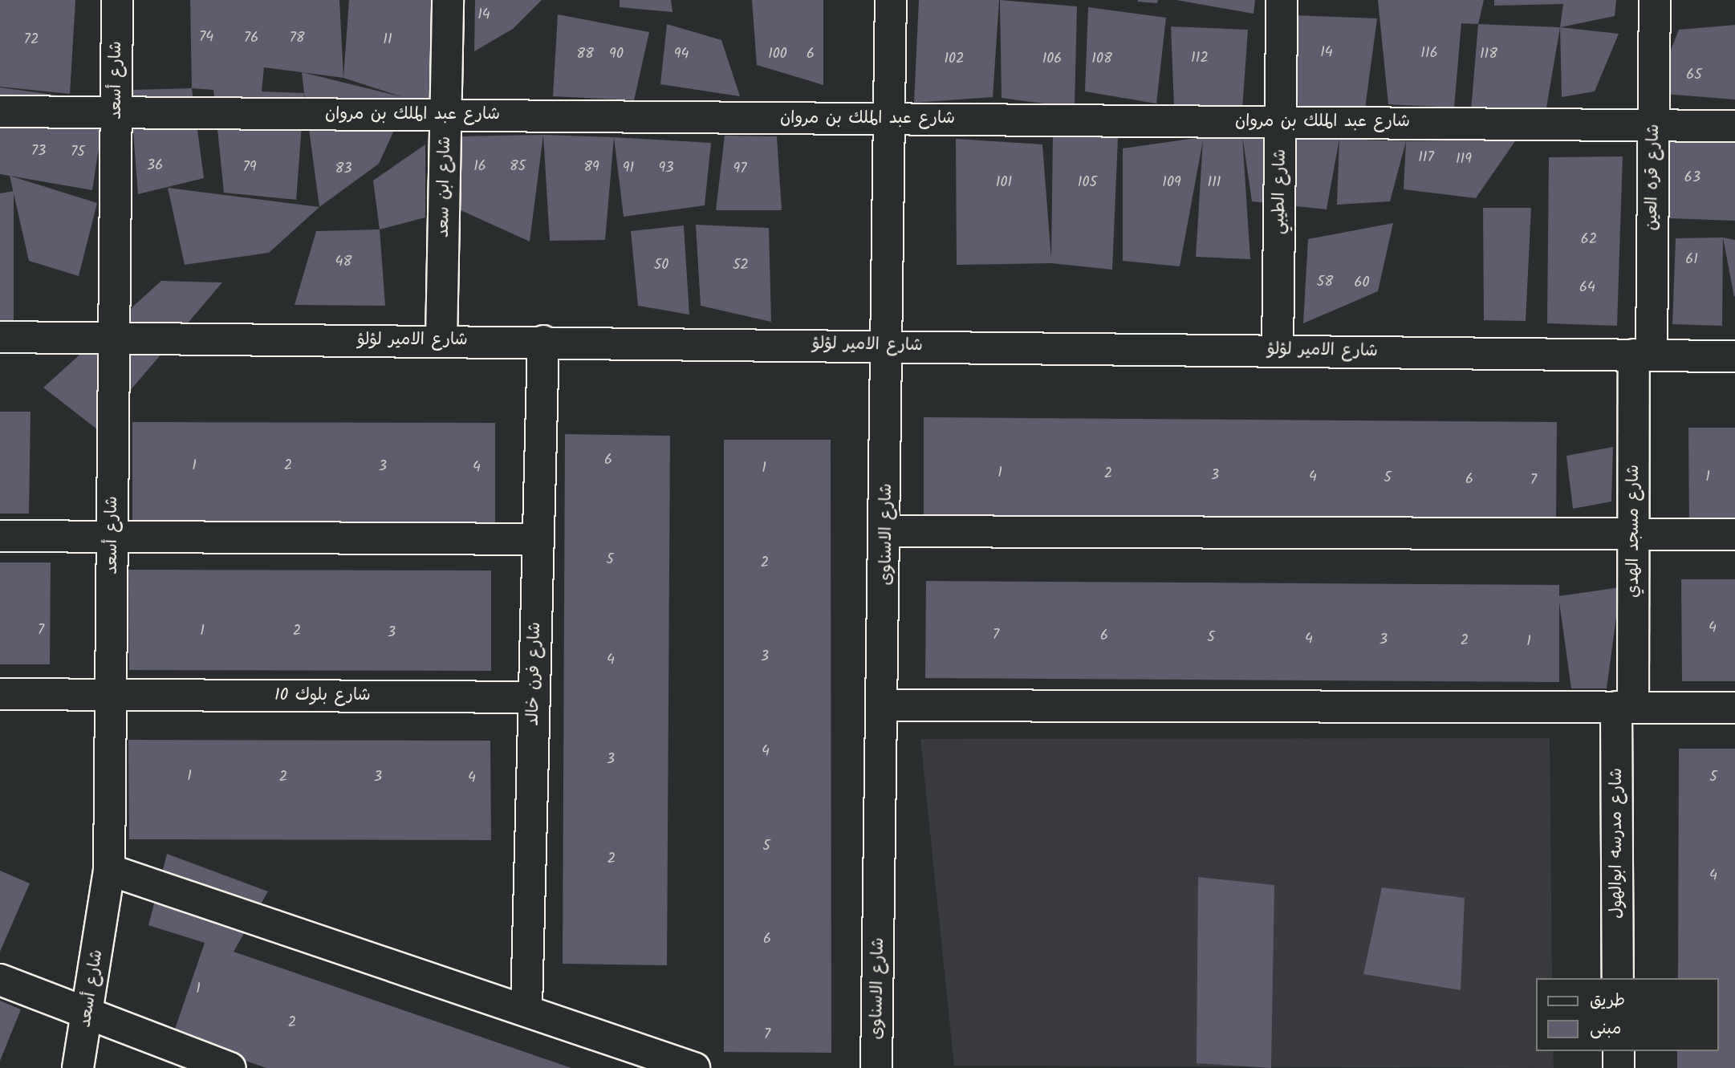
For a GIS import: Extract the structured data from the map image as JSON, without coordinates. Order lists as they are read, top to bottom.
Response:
{
  "streets": {
    "street": [
      "شارع أسعد",
      "شارع عبد الملك بن مروان",
      "شارع قره العين",
      "شارع ابن سعد",
      "شارع الطيبي",
      "شارع الامير لؤلؤ",
      "شارع مسجد الهدي",
      "شارع الاسناوى",
      "شارع فرن خالد",
      "شارع بلوك 10",
      "شارع مدرسه ابوالهول"
    ]
  },
  "crossings": [
    ["شارع أسعد", "شارع عبد الملك بن مروان"],
    ["شارع أسعد", "شارع الامير لؤلؤ"],
    ["شارع أسعد", "شارع بلوك 10"],
    ["شارع عبد الملك بن مروان", "شارع قره العين"],
    ["شارع عبد الملك بن مروان", "شارع ابن سعد"],
    ["شارع عبد الملك بن مروان", "شارع الطيبي"],
    ["شارع عبد الملك بن مروان", "شارع الاسناوى"],
    ["شارع قره العين", "شارع الامير لؤلؤ"],
    ["شارع قره العين", "شارع مسجد الهدي"],
    ["شارع ابن سعد", "شارع الامير لؤلؤ"],
    ["شارع الطيبي", "شارع الامير لؤلؤ"],
    ["شارع الامير لؤلؤ", "شارع مسجد الهدي"],
    ["شارع الامير لؤلؤ", "شارع الاسناوى"],
    ["شارع الامير لؤلؤ", "شارع فرن خالد"],
    ["شارع مسجد الهدي", "شارع مدرسه ابوالهول"],
    ["شارع فرن خالد", "شارع بلوك 10"]
  ],
  "house_numbers": [
    "14",
    "74",
    "76",
    "78",
    "72",
    "11",
    "14",
    "116",
    "88",
    "90",
    "94",
    "100",
    "6",
    "118",
    "112",
    "102",
    "106",
    "108",
    "65",
    "73",
    "75",
    "117",
    "119",
    "36",
    "16",
    "85",
    "79",
    "89",
    "91",
    "93",
    "83",
    "97",
    "63",
    "101",
    "105",
    "109",
    "111",
    "62",
    "61",
    "48",
    "50",
    "52",
    "58",
    "60",
    "64",
    "6",
    "1",
    "2",
    "3",
    "4",
    "1",
    "1",
    "2",
    "3",
    "4",
    "1",
    "5",
    "6",
    "7",
    "5",
    "2",
    "4",
    "7",
    "1",
    "2",
    "3",
    "7",
    "6",
    "5",
    "4",
    "3",
    "2",
    "1",
    "3",
    "4",
    "4",
    "3",
    "1",
    "2",
    "3",
    "5",
    "4",
    "5",
    "2",
    "4",
    "6",
    "1",
    "2",
    "7"
  ],
  "legend": ["طريق", "مبنى"]
}
